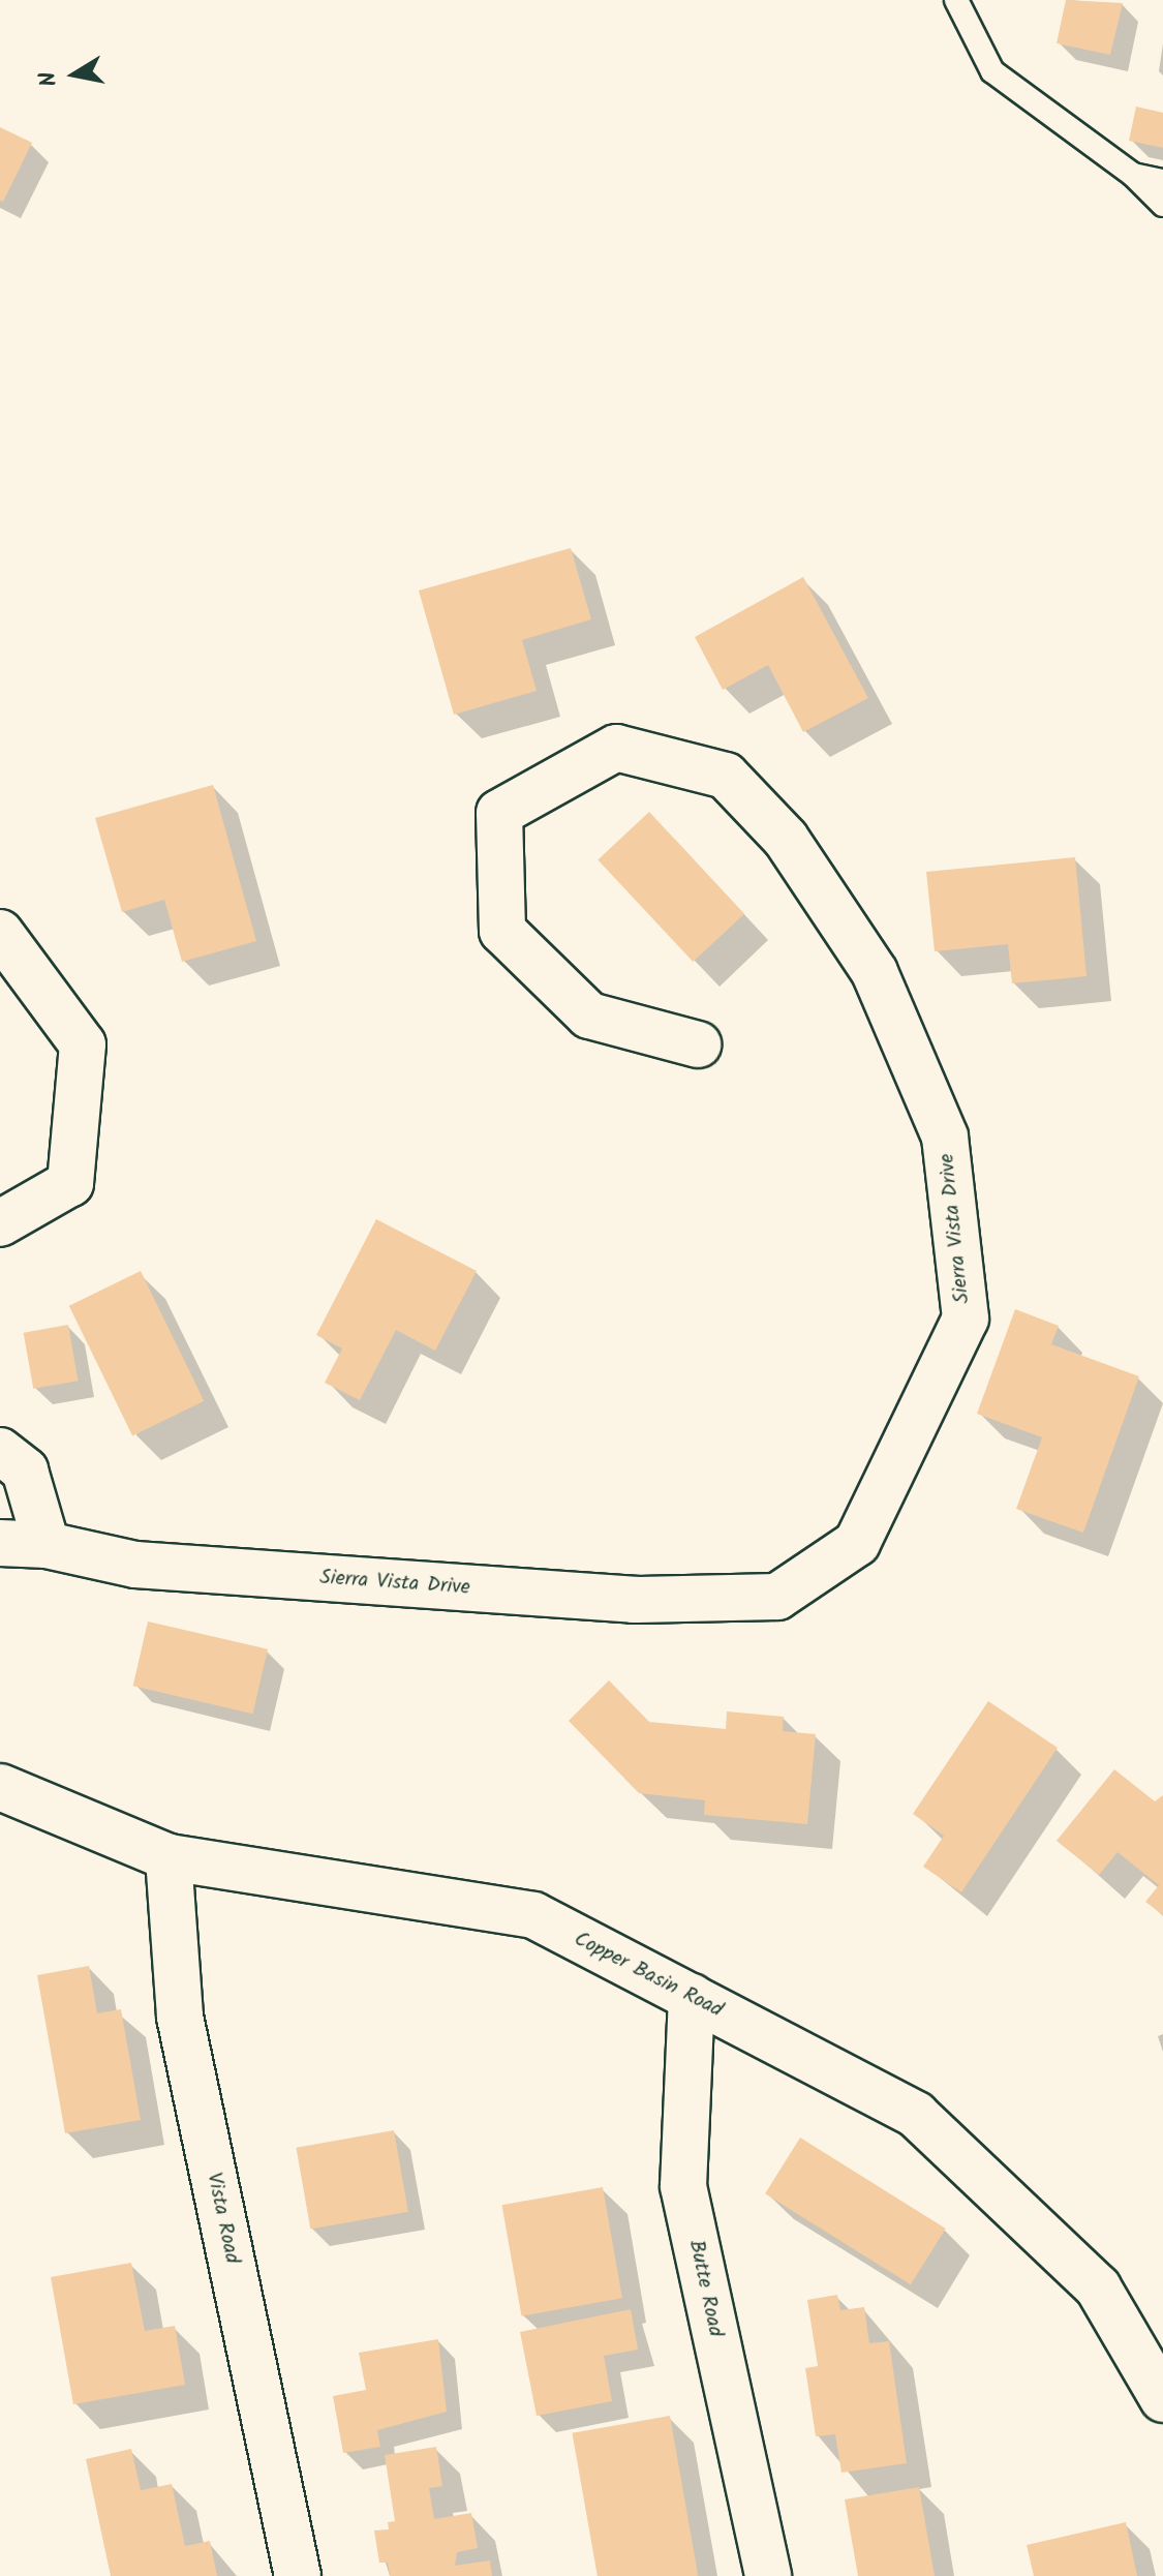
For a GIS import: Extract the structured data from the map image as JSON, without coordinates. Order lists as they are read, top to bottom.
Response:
{
  "streets": {
    "street": [
      "Sierra Vista Drive",
      "Copper Basin Road",
      "Vista Road",
      "Butte Road"
    ]
  },
  "crossings": [
    ["Copper Basin Road", "Vista Road"],
    ["Copper Basin Road", "Butte Road"]
  ],
  "north": "left"
}
